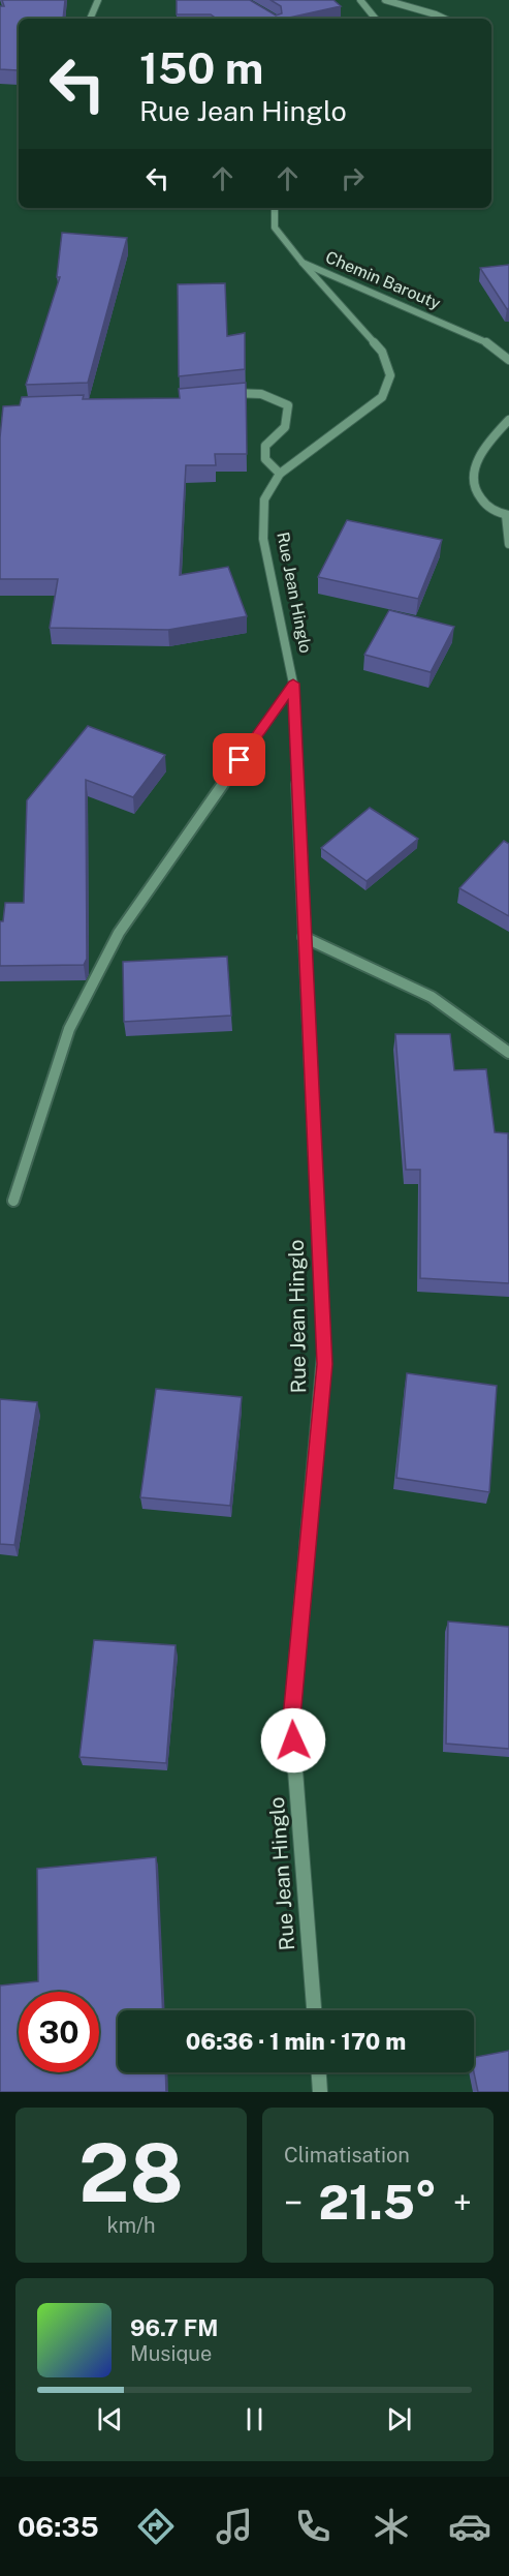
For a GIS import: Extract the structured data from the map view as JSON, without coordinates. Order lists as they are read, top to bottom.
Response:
{
  "streets": {
    "street": ["Chemin Barouty", "Rue Jean Hinglo"]
  },
  "crossings": [
    ["Chemin Barouty", "Rue Jean Hinglo"]
  ],
  "page": {
    "turn": ["150 m", "Rue Jean Hinglo"],
    "limit": "30",
    "trip": "06:36 · 1 min · 170 m",
    "tile": [
      ["28", "km/h"],
      "Climatisation"
    ],
    "heat": ["−", "21.5°", "+"],
    "song": ["96.7 FM", "Musique"],
    "tabs": "06:35"
  }
}
